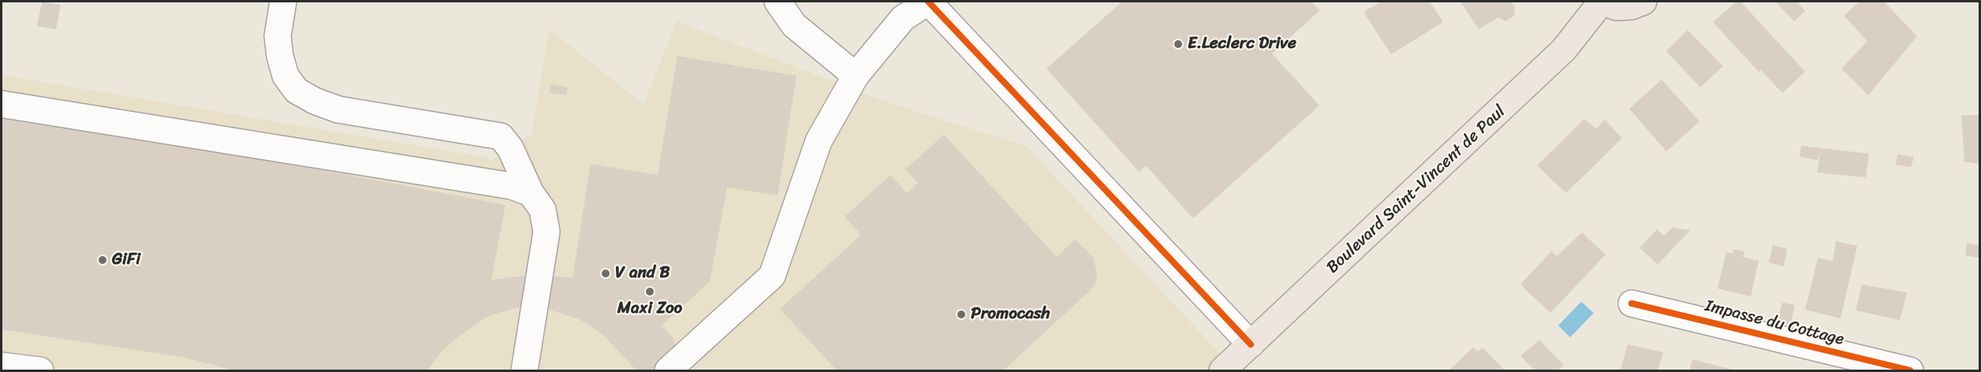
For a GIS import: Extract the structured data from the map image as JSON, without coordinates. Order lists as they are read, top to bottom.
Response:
{
  "streets": {
    "main road": ["Boulevard Saint-Vincent de Paul"],
    "street": ["Impasse du Cottage"]
  },
  "places": [
    "E.Leclerc Drive",
    "GiFi",
    "V and B",
    "Maxi Zoo",
    "Promocash"
  ]
}
